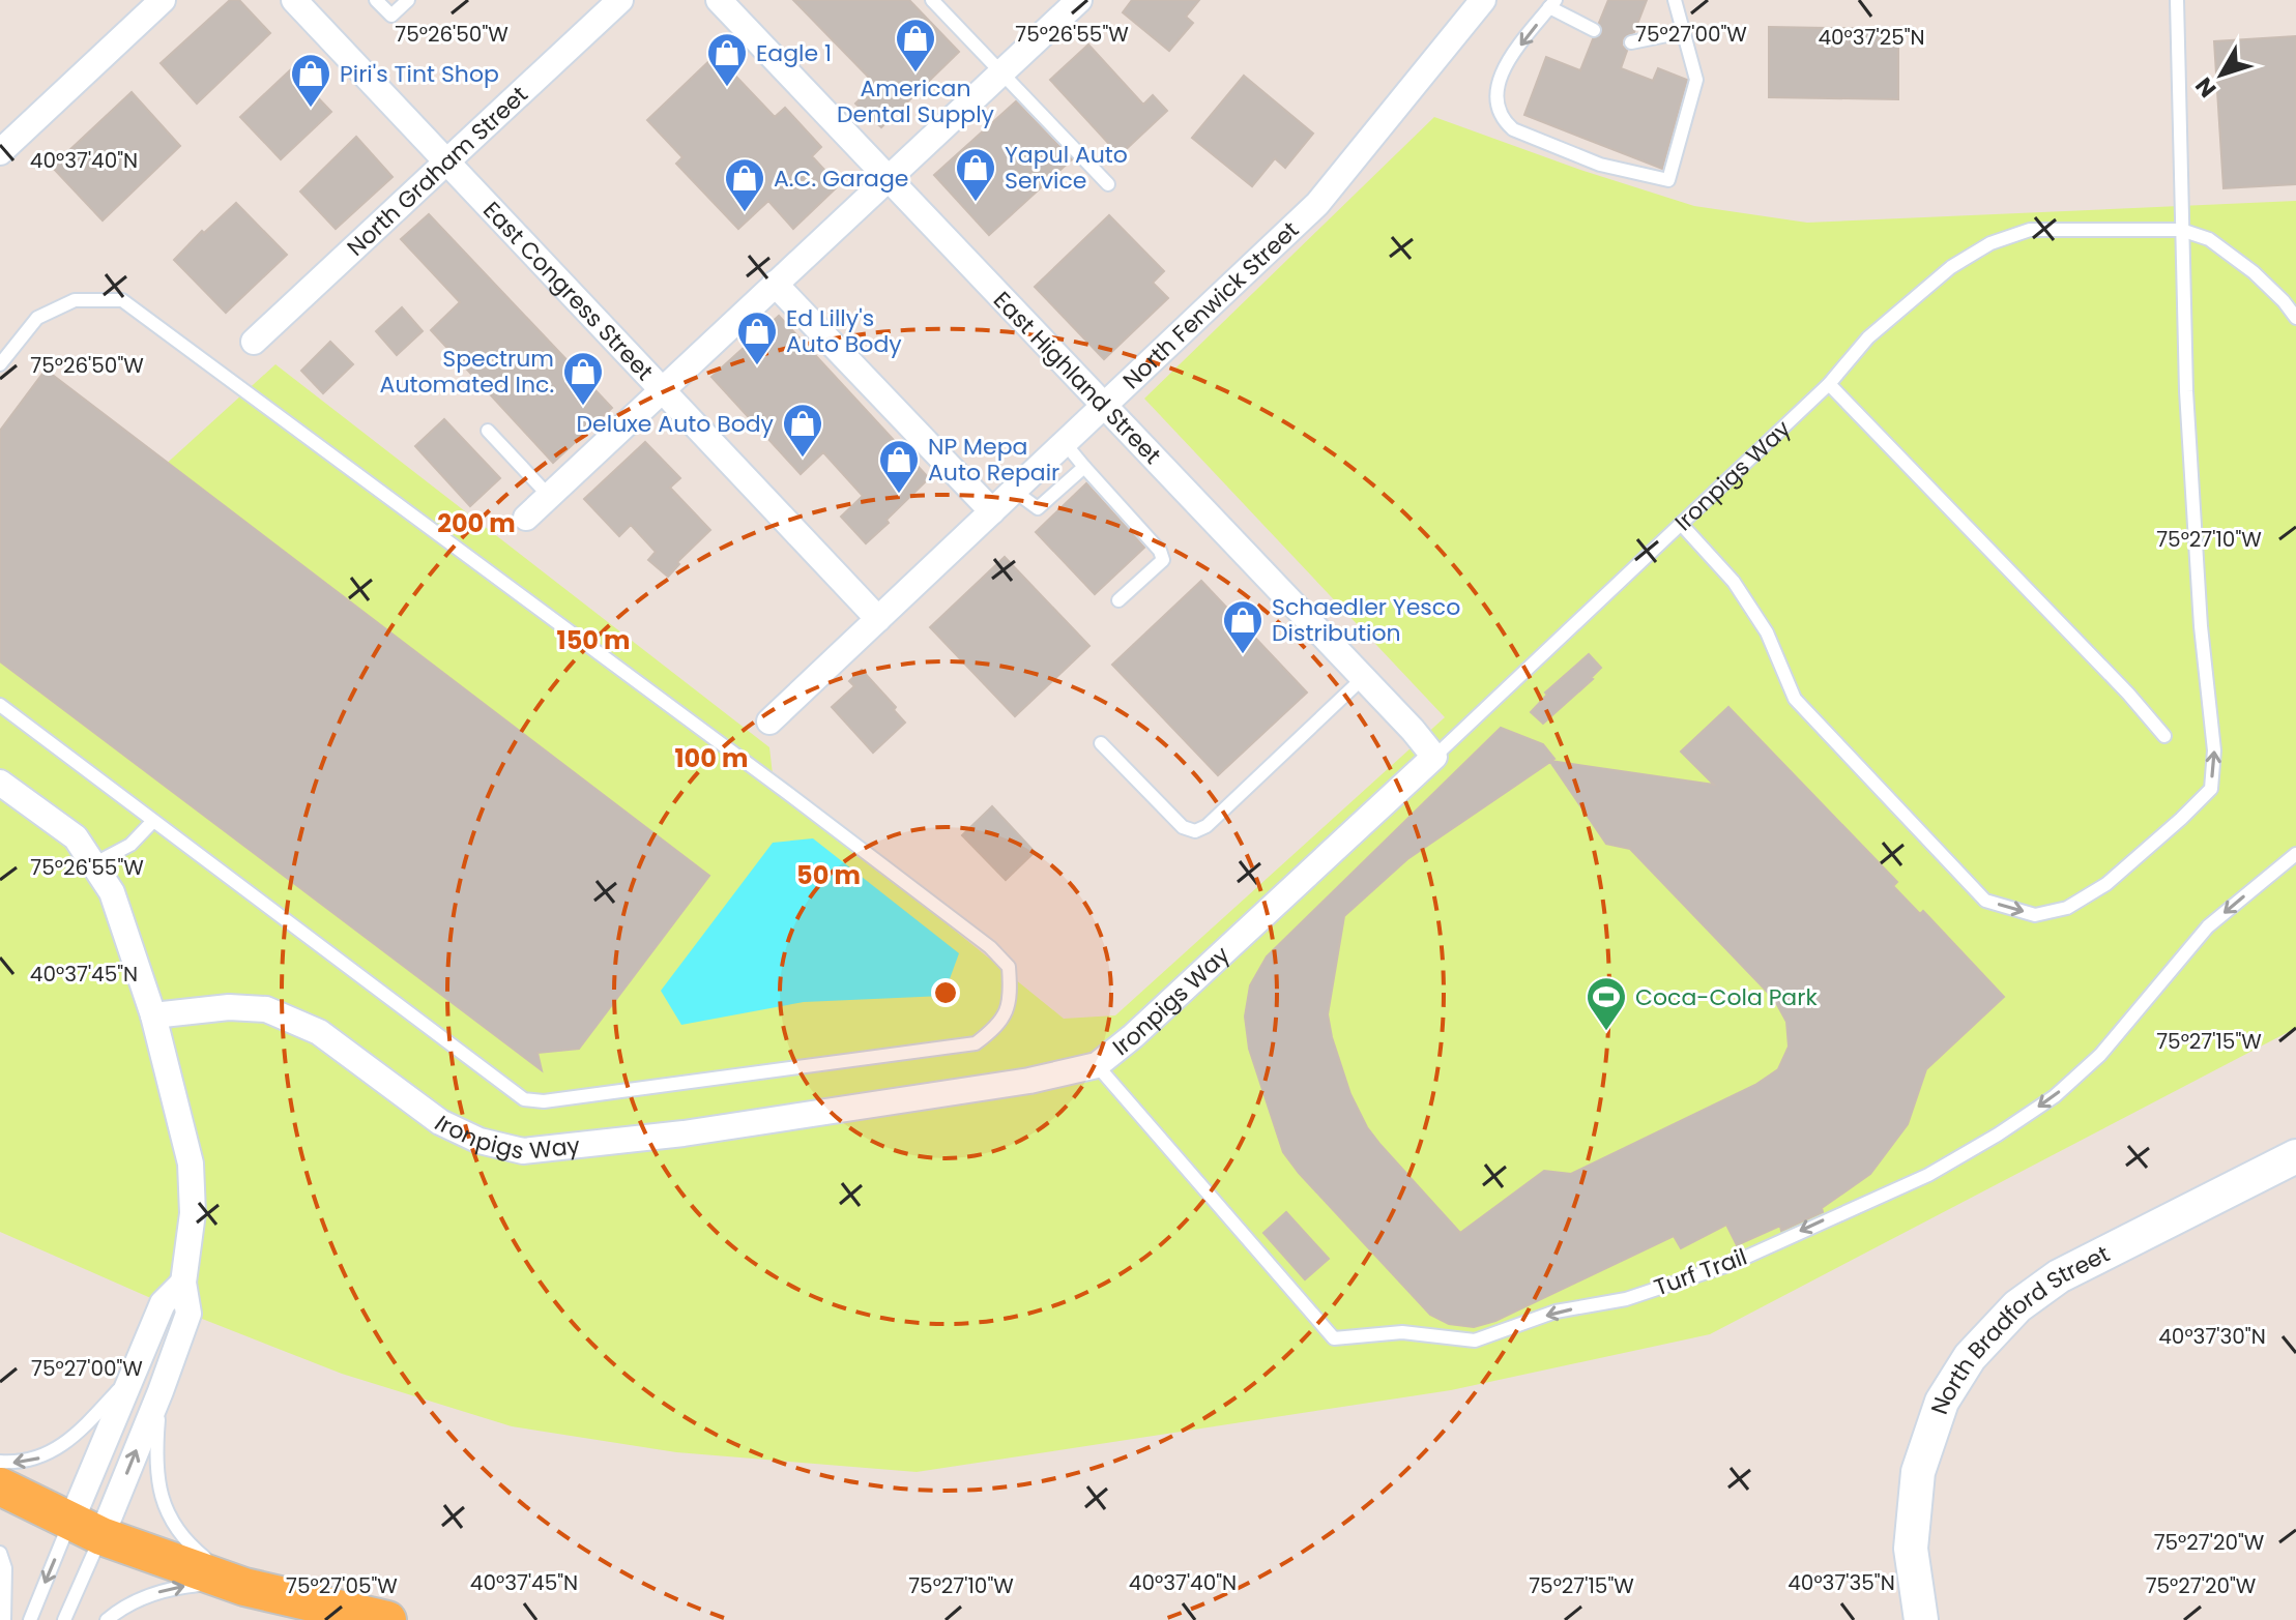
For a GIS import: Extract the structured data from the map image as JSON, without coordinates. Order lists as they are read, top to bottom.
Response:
{
  "streets": {
    "street": [
      "North Graham Street",
      "East Congress Street",
      "North Fenwick Street",
      "East Highland Street",
      "Ironpigs Way",
      "North Bradford Street"
    ],
    "lane": ["Turf Trail"]
  },
  "crossings": [
    ["North Graham Street", "East Congress Street"],
    ["East Congress Street", "North Fenwick Street"],
    ["North Fenwick Street", "East Highland Street"],
    ["East Highland Street", "Ironpigs Way"],
    ["Ironpigs Way", "Turf Trail"]
  ],
  "one_way": ["Turf Trail"],
  "places": {
    "shop": [
      "American Dental Supply",
      "Eagle 1",
      "Piri's Tint Shop",
      "Yapul Auto Service",
      "A.C. Garage",
      "Ed Lilly's Auto Body",
      "Spectrum Automated Inc.",
      "Deluxe Auto Body",
      "NP Mepa Auto Repair",
      "Schaedler Yesco Distribution"
    ],
    "sports": ["Coca-Cola Park"]
  },
  "north": "bottom left",
  "coordinates": [
    "75°26'50\"W",
    "75°26'55\"W",
    "75°27'00\"W",
    "40°37'25\"N",
    "40°37'40\"N",
    "75°27'10\"W",
    "40°37'45\"N",
    "75°27'15\"W",
    "40°37'30\"N",
    "75°27'20\"W",
    "40°37'35\"N",
    "75°27'05\"W"
  ],
  "rings": [
    "200 m",
    "150 m",
    "100 m",
    "50 m"
  ]
}
